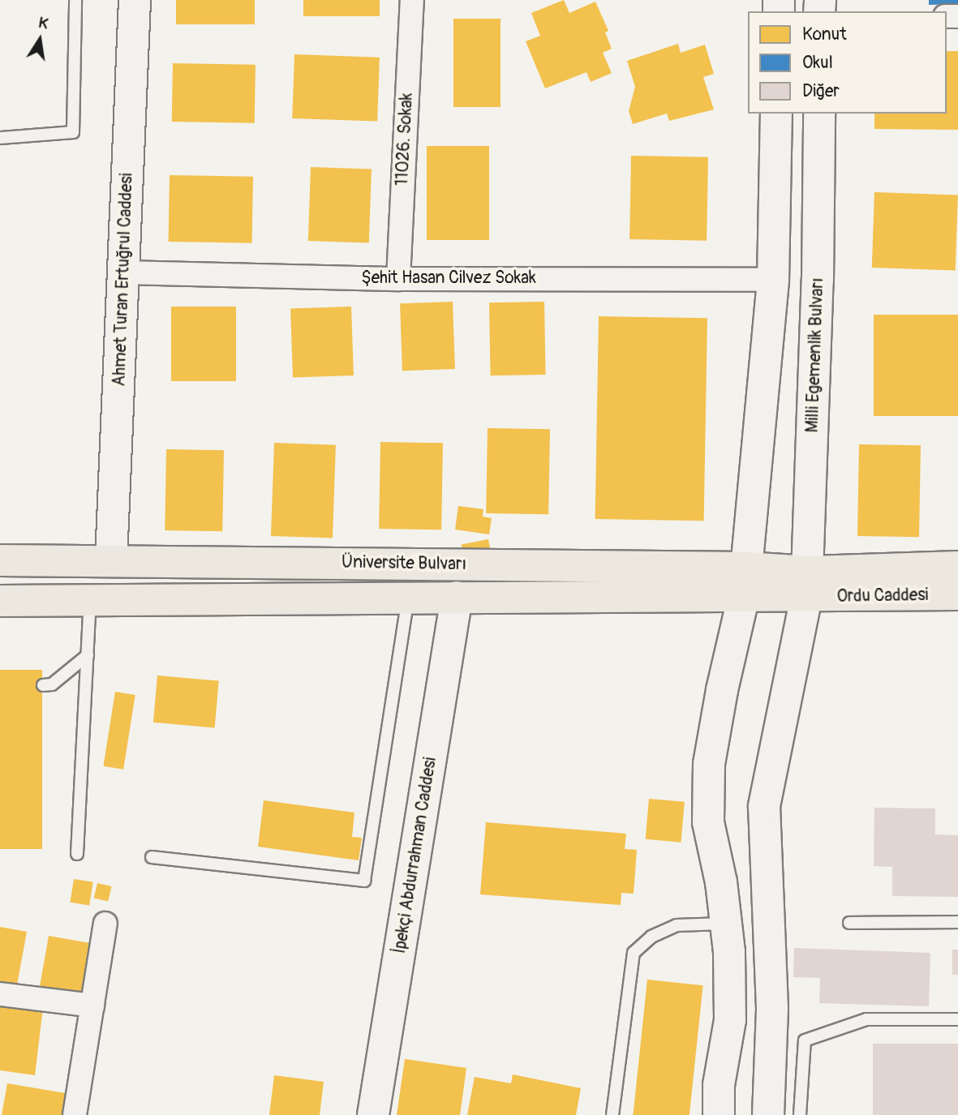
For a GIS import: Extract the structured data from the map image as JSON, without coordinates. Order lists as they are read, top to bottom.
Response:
{
  "streets": {
    "main road": [
      "Ahmet Turan Ertuğrul Caddesi",
      "Milli Egemenlik Bulvarı",
      "Üniversite Bulvarı",
      "Ordu Caddesi",
      "İpekçi Abdurrahman Caddesi"
    ],
    "street": ["11026. Sokak", "Şehit Hasan Cilvez Sokak"]
  },
  "crossings": [
    ["11026. Sokak", "Şehit Hasan Cilvez Sokak"],
    ["Şehit Hasan Cilvez Sokak", "Ahmet Turan Ertuğrul Caddesi"],
    ["Ahmet Turan Ertuğrul Caddesi", "Üniversite Bulvarı"],
    ["Milli Egemenlik Bulvarı", "Üniversite Bulvarı"],
    ["Milli Egemenlik Bulvarı", "Ordu Caddesi"],
    ["Üniversite Bulvarı", "Ordu Caddesi"],
    ["Üniversite Bulvarı", "İpekçi Abdurrahman Caddesi"]
  ],
  "legend": ["Konut", "Okul", "Diğer"],
  "north": "top"
}
